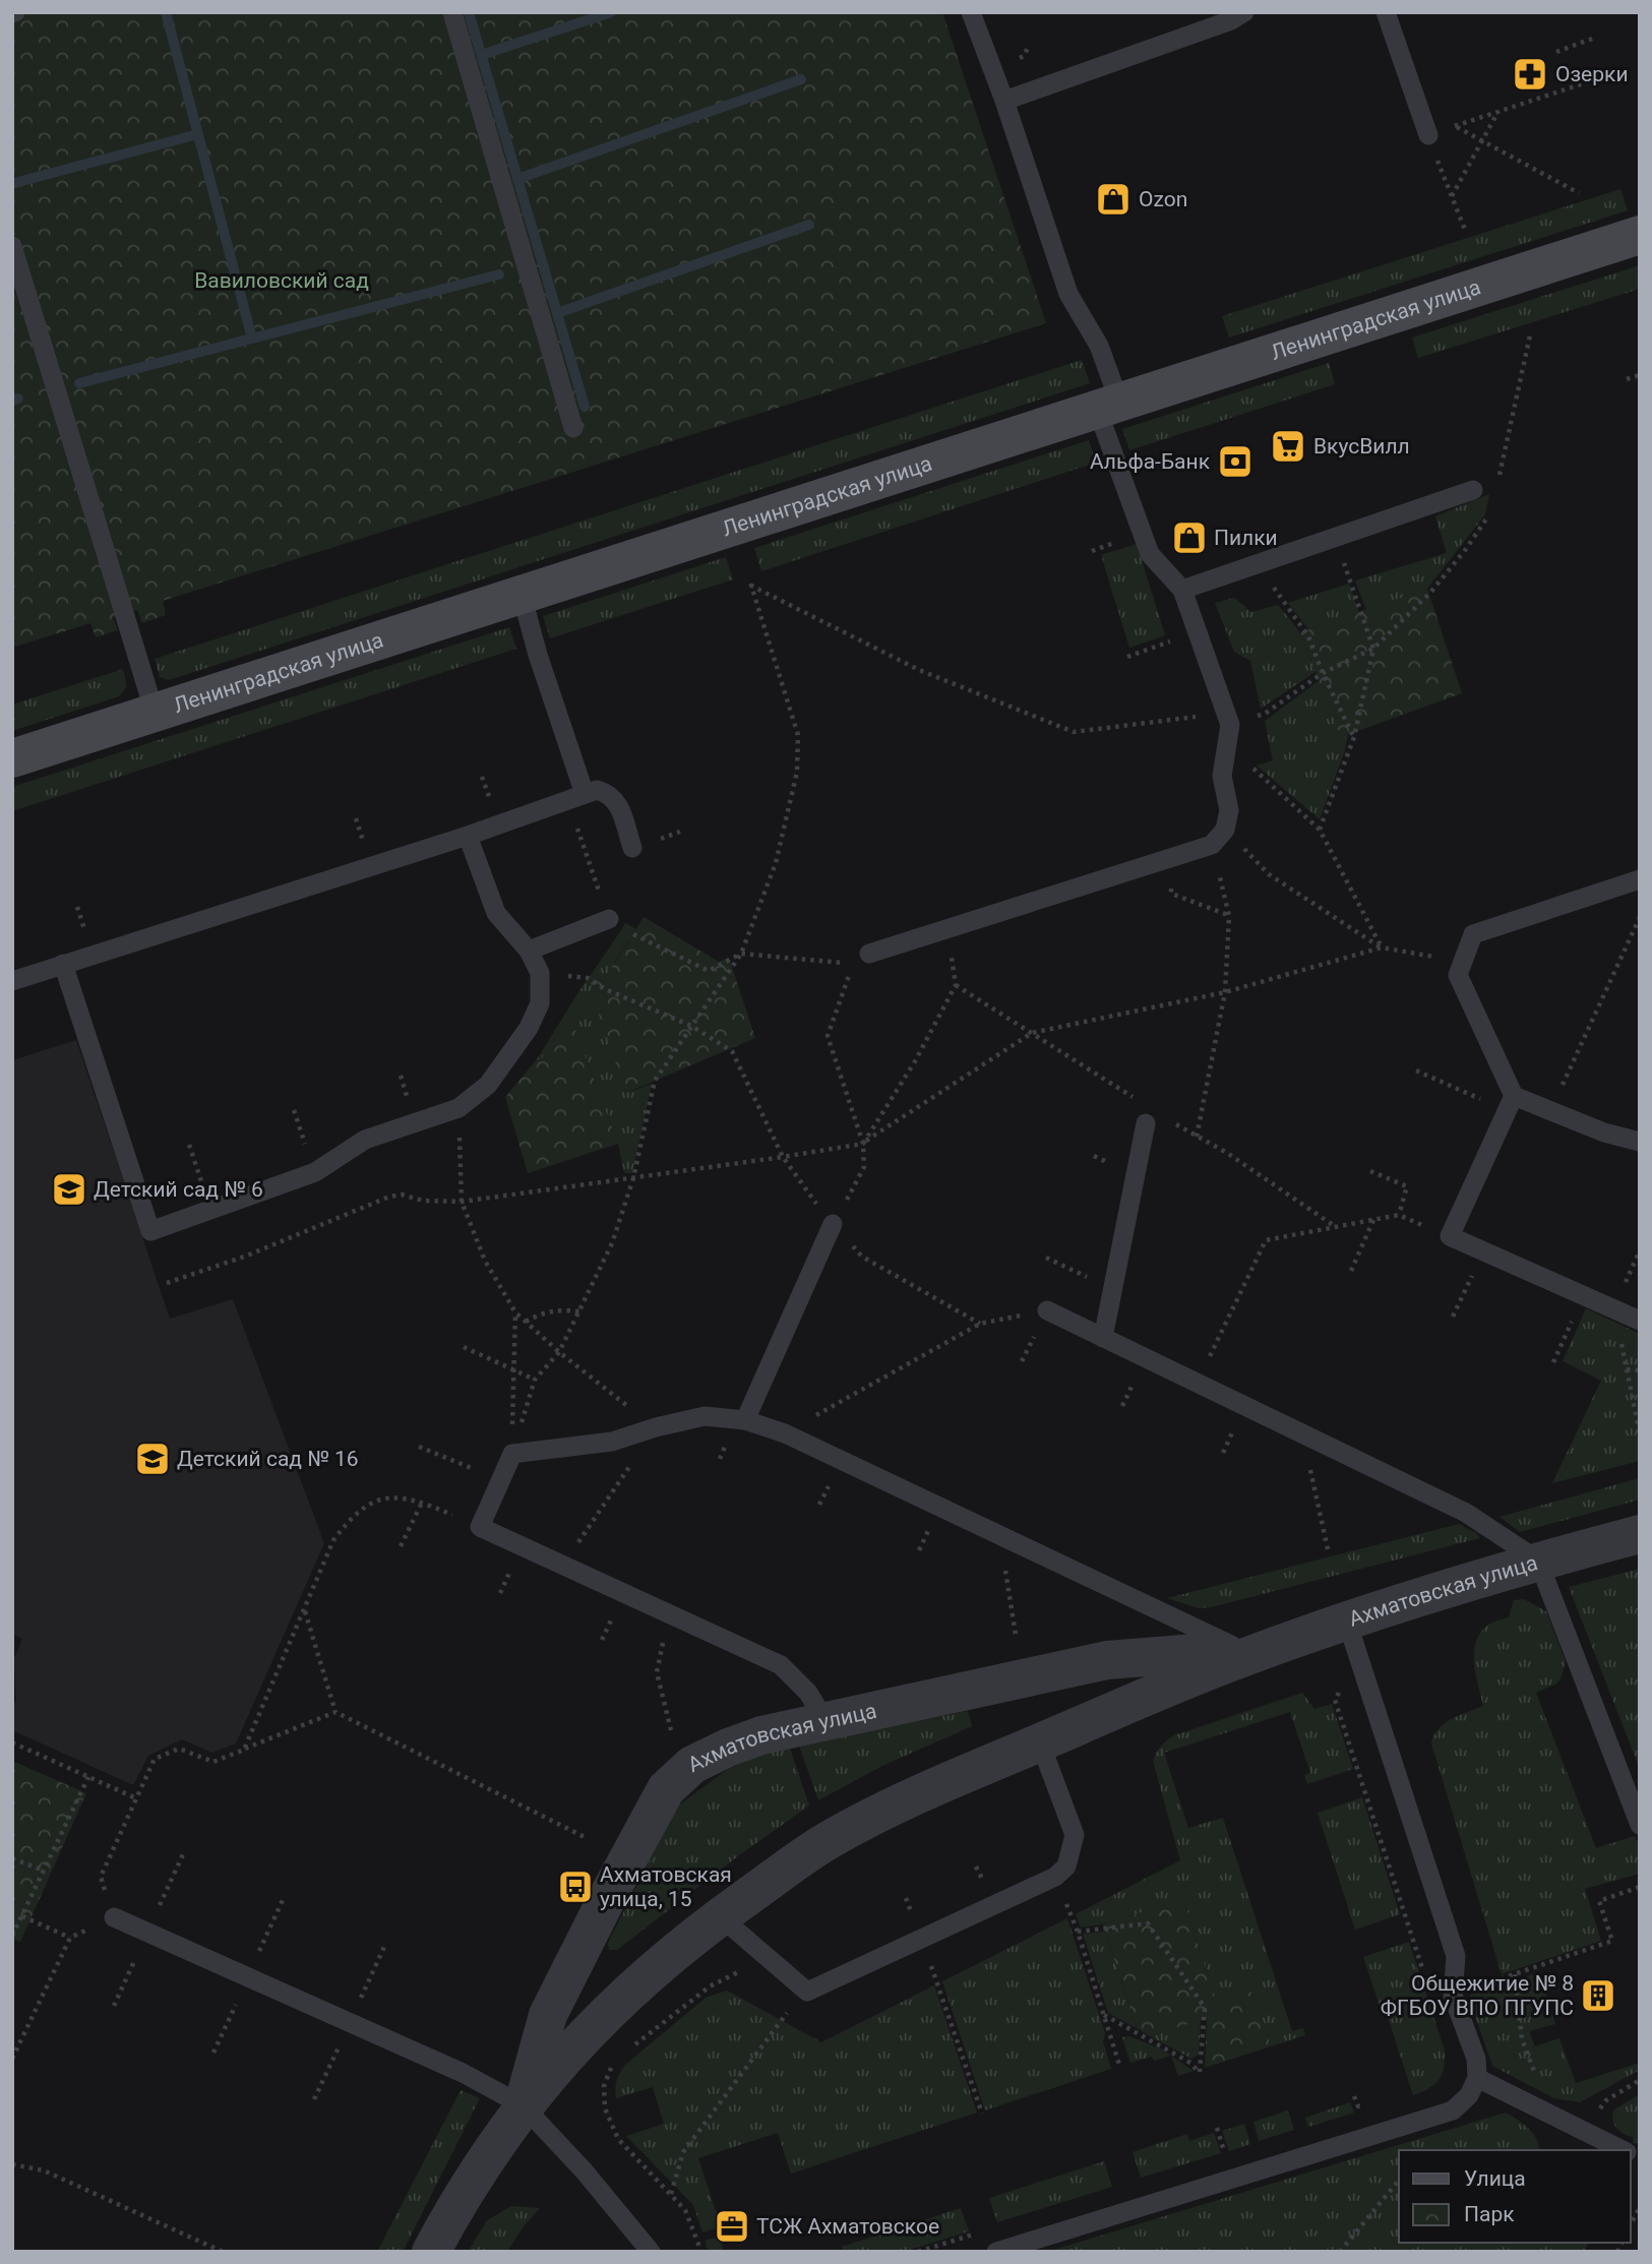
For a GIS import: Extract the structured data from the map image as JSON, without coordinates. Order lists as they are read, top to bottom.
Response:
{
  "streets": {
    "street": ["Ленинградская улица", "Ахматовская улица"]
  },
  "parks": ["Вавиловский сад"],
  "places": {
    "pharmacy": ["Озерки"],
    "shop": ["Ozon", "Пилки"],
    "supermarket": ["ВкусВилл"],
    "bank": ["Альфа-Банк"],
    "school or university": ["Детский сад № 6", "Детский сад № 16"],
    "bus stop": ["Ахматовская улица, 15"],
    "building": ["Общежитие № 8 ФГБОУ ВПО ПГУПС"],
    "office": ["ТСЖ Ахматовское"]
  },
  "legend": ["Улица", "Парк"]
}
